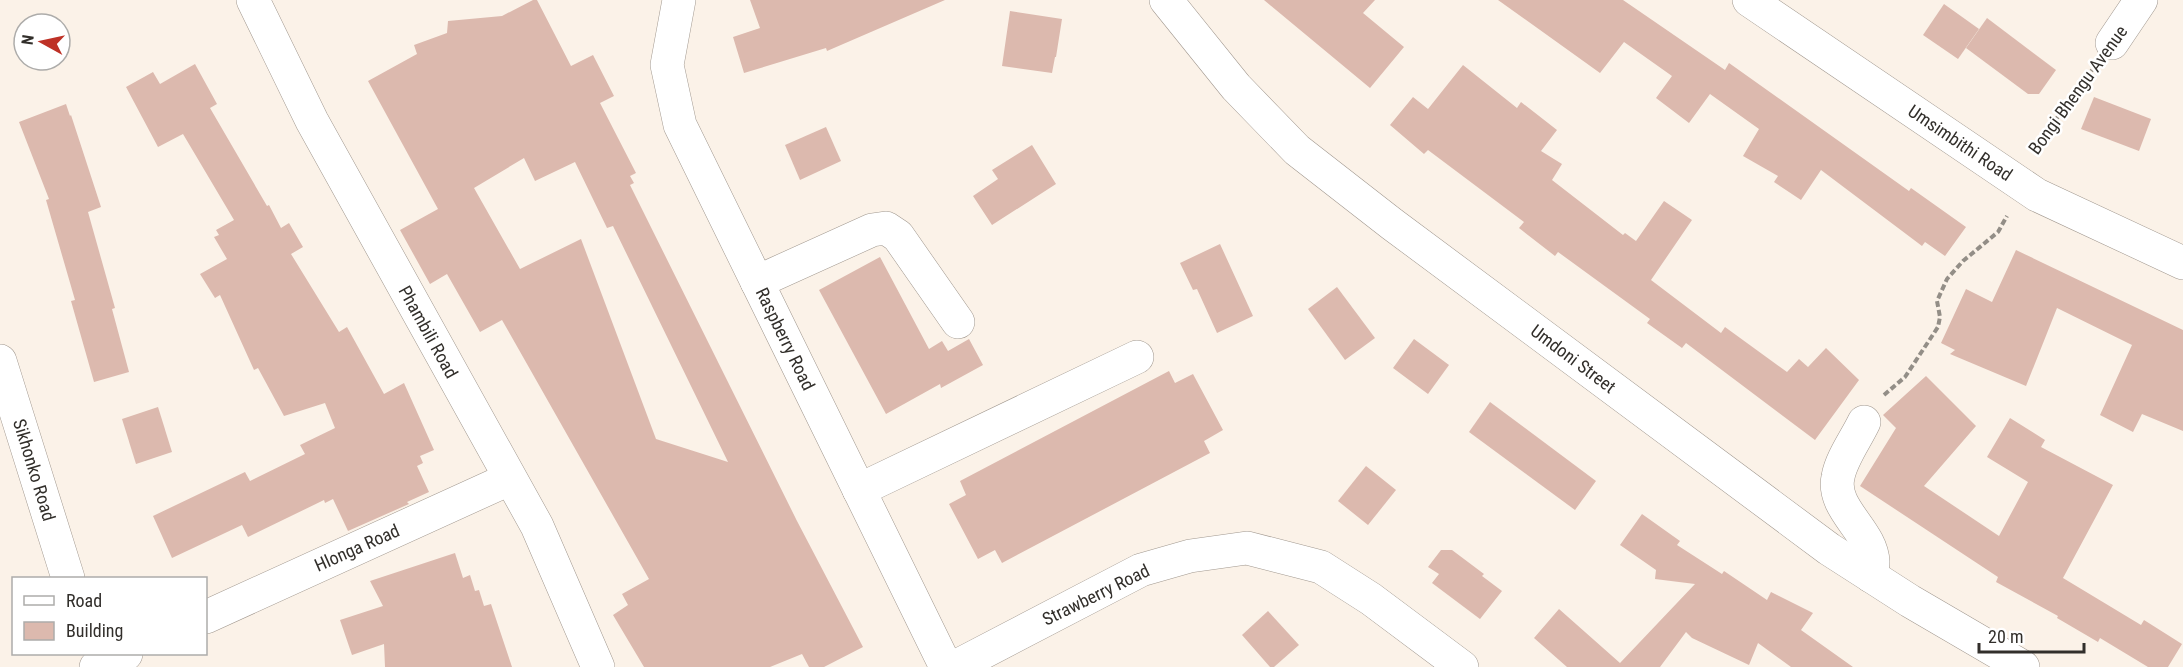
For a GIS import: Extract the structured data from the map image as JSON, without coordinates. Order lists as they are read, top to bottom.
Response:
{
  "streets": {
    "street": [
      "Bongi Bhengu Avenue",
      "Umsimbithi Road",
      "Phambili Road",
      "Raspberry Road",
      "Umdoni Street",
      "Sikhonko Road",
      "Hlonga Road",
      "Strawberry Road"
    ]
  },
  "crossings": [
    ["Bongi Bhengu Avenue", "Umsimbithi Road"],
    ["Phambili Road", "Hlonga Road"]
  ],
  "legend": ["Road", "Building"],
  "scale_bar": "20 m",
  "north": "left"
}
